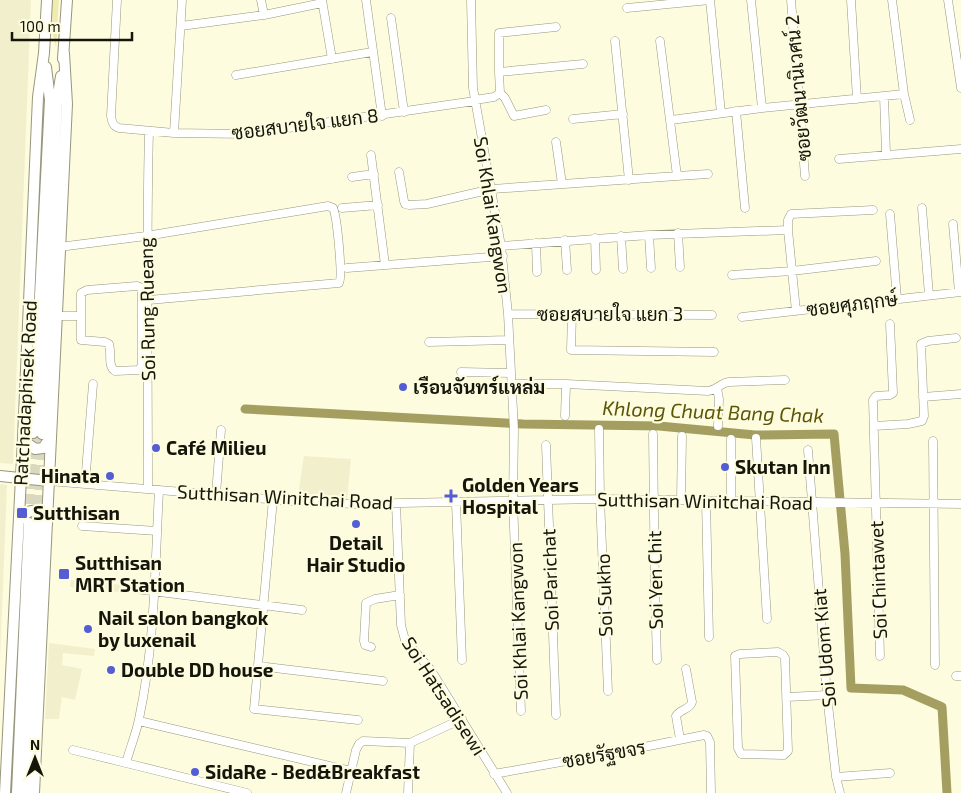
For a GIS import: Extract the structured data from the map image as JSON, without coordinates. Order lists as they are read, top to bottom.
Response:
{
  "streets": {
    "main road": ["Ratchadaphisek Road", "Sutthisan Winitchai Road"],
    "street": [
      "ซอยวัฒนานิเวศน์ 2",
      "ซอยสบายใจ แยก 8",
      "Soi Khlai Kangwon",
      "ซอยศุภฤกษ์",
      "Soi Rung Rueang",
      "ซอยสบายใจ แยก 3",
      "Soi Parichat",
      "Soi Yen Chit",
      "Soi Chintawet",
      "Soi Sukho",
      "Soi Udom Kiat",
      "Soi Hatsadisewi",
      "ซอยรัฐขจร"
    ]
  },
  "crossings": [
    ["ซอยสบายใจ แยก 8", "Soi Khlai Kangwon"],
    ["ซอยสบายใจ แยก 8", "Soi Rung Rueang"],
    ["Soi Khlai Kangwon", "ซอยสบายใจ แยก 3"],
    ["Soi Khlai Kangwon", "Sutthisan Winitchai Road"],
    ["Soi Rung Rueang", "Sutthisan Winitchai Road"],
    ["Ratchadaphisek Road", "Sutthisan Winitchai Road"],
    ["Sutthisan Winitchai Road", "Soi Parichat"],
    ["Sutthisan Winitchai Road", "Soi Yen Chit"],
    ["Sutthisan Winitchai Road", "Soi Chintawet"],
    ["Sutthisan Winitchai Road", "Soi Sukho"],
    ["Sutthisan Winitchai Road", "Soi Udom Kiat"],
    ["Sutthisan Winitchai Road", "Soi Hatsadisewi"],
    ["Soi Hatsadisewi", "ซอยรัฐขจร"]
  ],
  "water": ["Khlong Chuat Bang Chak"],
  "places": {
    "other": [
      "เรือนจันทร์แหล่ม",
      "Café Milieu",
      "Skutan Inn",
      "Hinata",
      "Detail Hair Studio",
      "Nail salon bangkok by luxenail",
      "Double DD house",
      "SidaRe - Bed&Breakfast"
    ],
    "health": ["Golden Years Hospital"],
    "transit": ["Sutthisan", "Sutthisan MRT Station"]
  },
  "scale_bar": "100 m",
  "north": "top"
}
